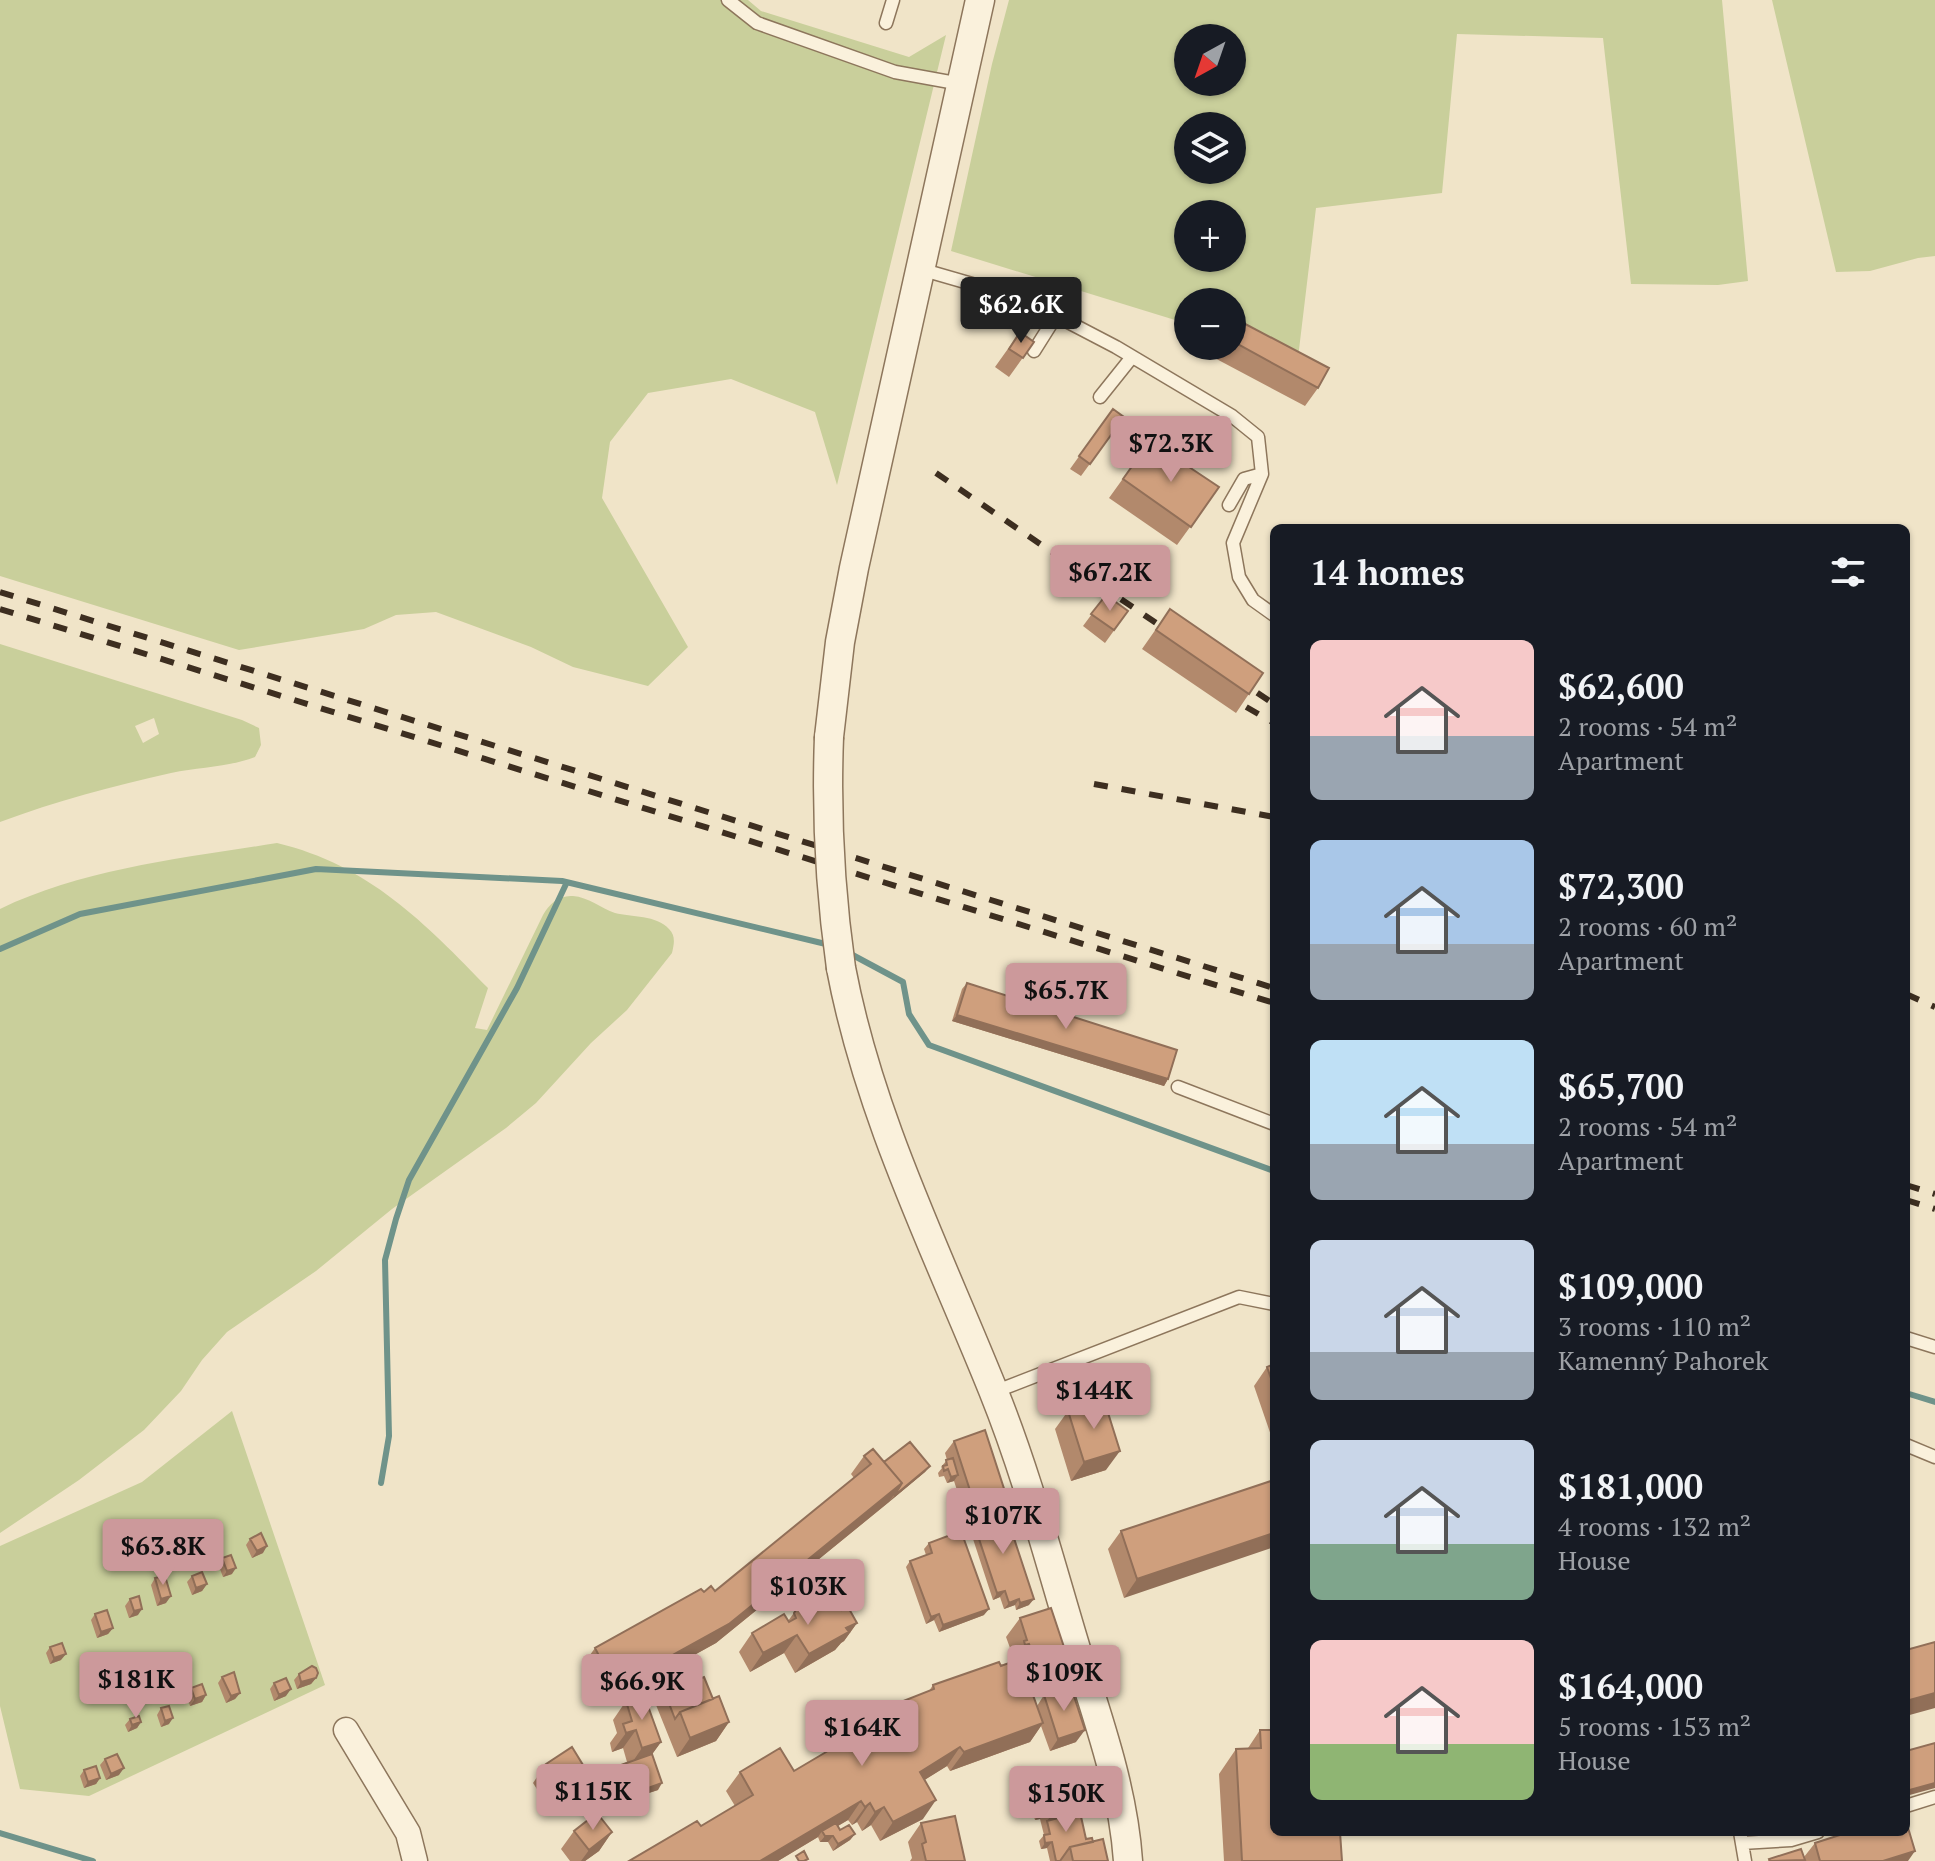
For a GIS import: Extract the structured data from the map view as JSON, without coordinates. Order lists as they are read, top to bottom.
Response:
{
  "north": "bottom left",
  "page": {
    "map_buttons": ["+", "−"],
    "price": [
      "$62.6K",
      "$72.3K",
      "$67.2K",
      "$65.7K",
      "$144K",
      "$107K",
      "$63.8K",
      "$103K",
      "$109K",
      "$181K",
      "$66.9K",
      "$164K",
      "$115K",
      "$150K"
    ],
    "heading": "14 homes",
    "list": [
      {
        "name": "$62,600",
        "note": "2 rooms · 54 m² · Apartment"
      },
      {
        "name": "$72,300",
        "note": "2 rooms · 60 m² · Apartment"
      },
      {
        "name": "$65,700",
        "note": "2 rooms · 54 m² · Apartment"
      },
      {
        "name": "$109,000",
        "note": "3 rooms · 110 m² · Kamenný Pahorek"
      },
      {
        "name": "$181,000",
        "note": "4 rooms · 132 m² · House"
      },
      {
        "name": "$164,000",
        "note": "5 rooms · 153 m² · House"
      }
    ]
  }
}
